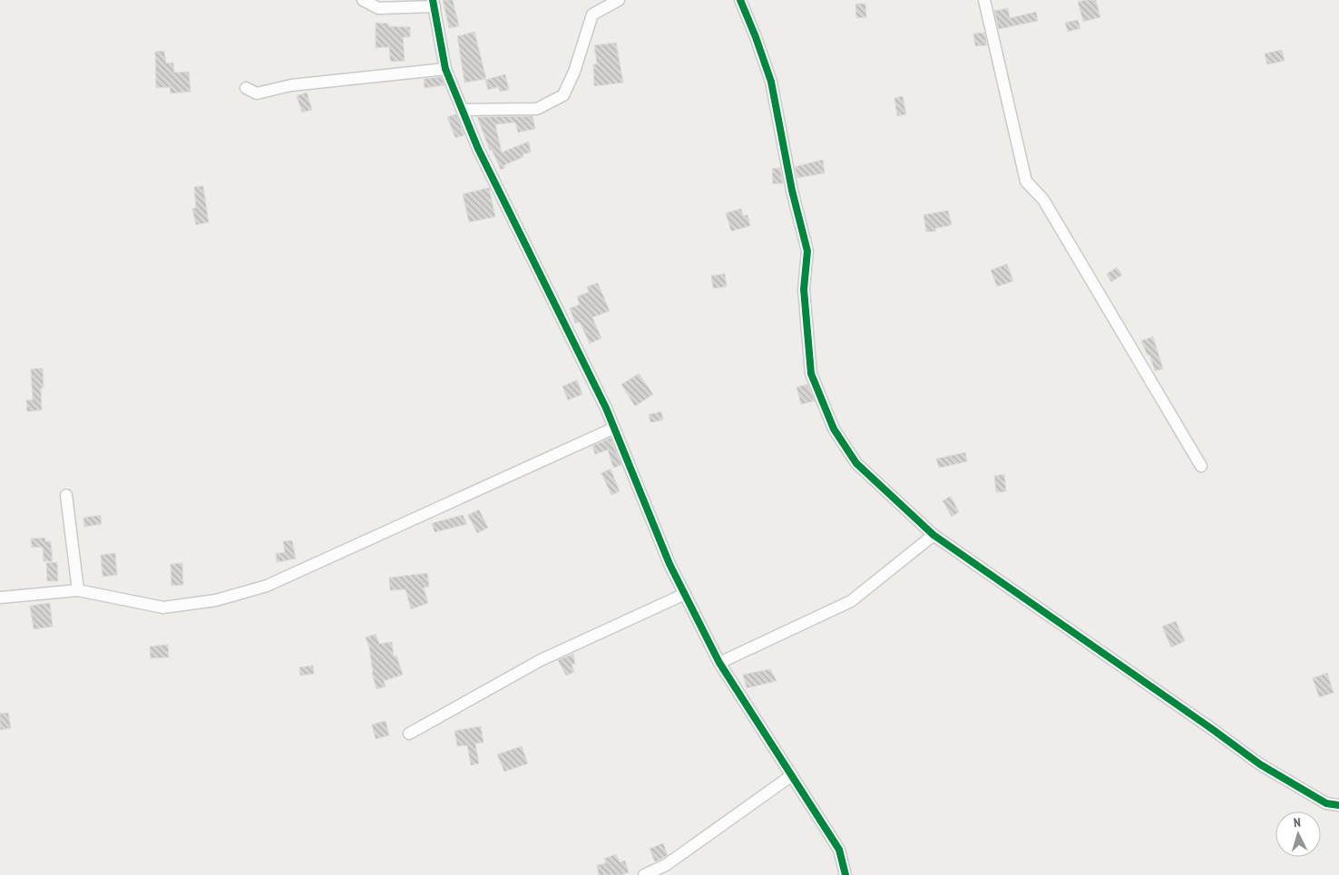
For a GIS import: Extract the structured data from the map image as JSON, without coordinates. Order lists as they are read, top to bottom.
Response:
{
  "north": "top"
}
